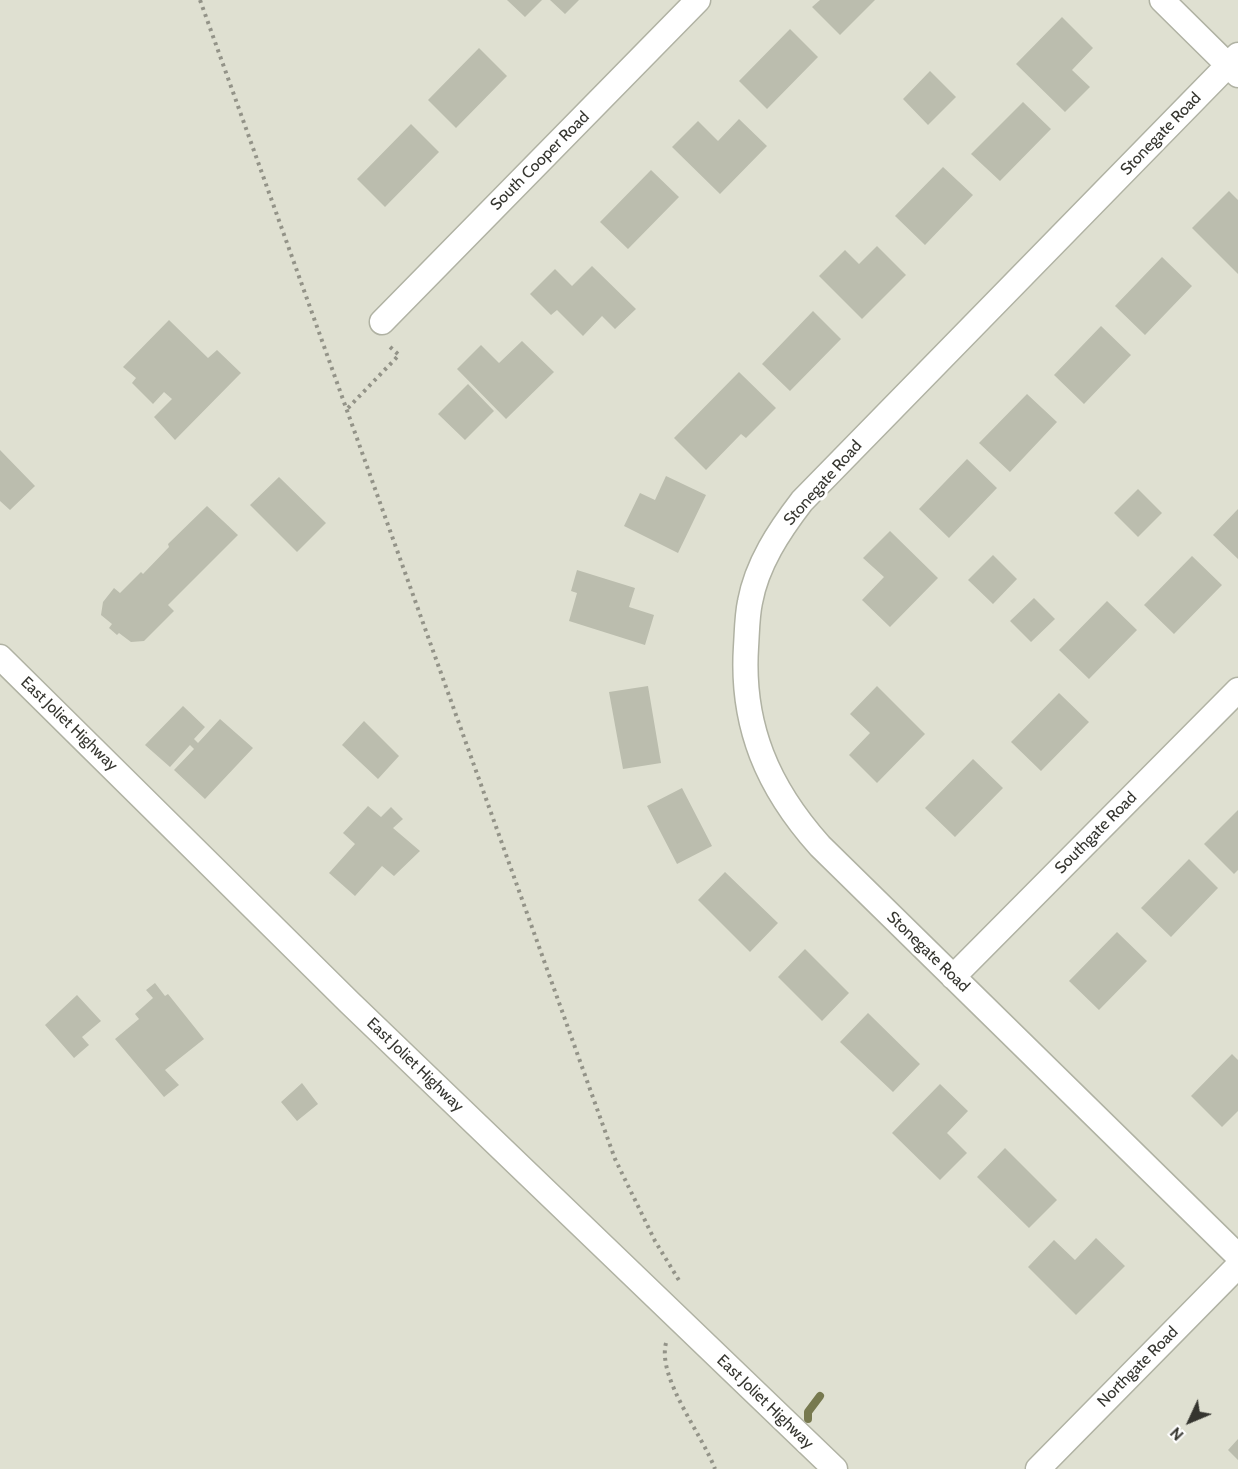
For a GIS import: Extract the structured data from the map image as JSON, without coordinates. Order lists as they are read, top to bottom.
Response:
{
  "streets": {
    "street": [
      "Stonegate Road",
      "South Cooper Road",
      "East Joliet Highway",
      "Southgate Road",
      "Northgate Road"
    ]
  },
  "crossings": [
    ["Stonegate Road", "Southgate Road"]
  ],
  "north": "bottom left"
}
